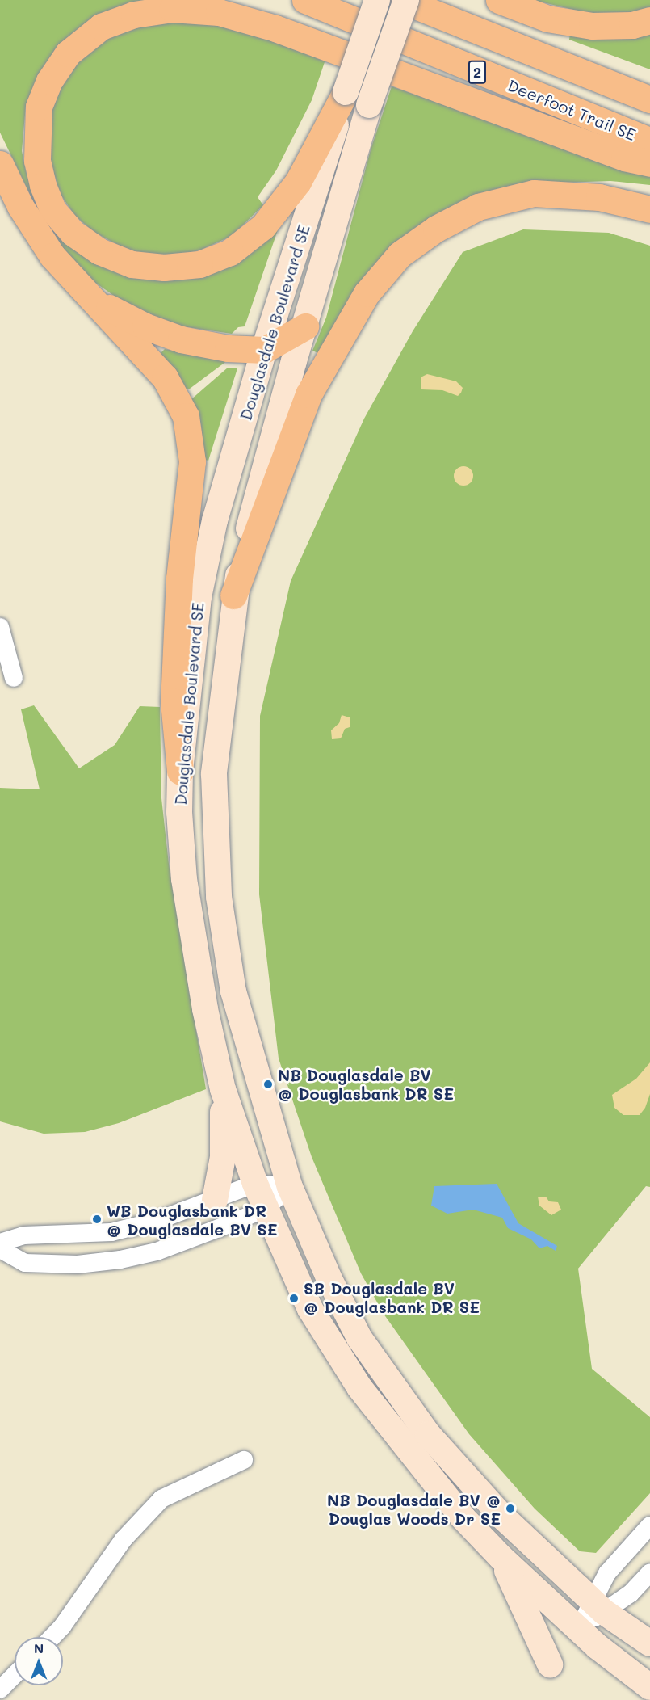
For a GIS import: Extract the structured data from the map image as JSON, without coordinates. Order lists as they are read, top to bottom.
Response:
{
  "streets": {
    "highway": ["2", "Deerfoot Trail SE"],
    "street": ["Douglasdale Boulevard SE"]
  },
  "places": [
    "NB Douglasdale BV @ Douglasbank DR SE",
    "WB Douglasbank DR @ Douglasdale BV SE",
    "SB Douglasdale BV @ Douglasbank DR SE",
    "NB Douglasdale BV @ Douglas Woods Dr SE"
  ],
  "north": "top"
}
